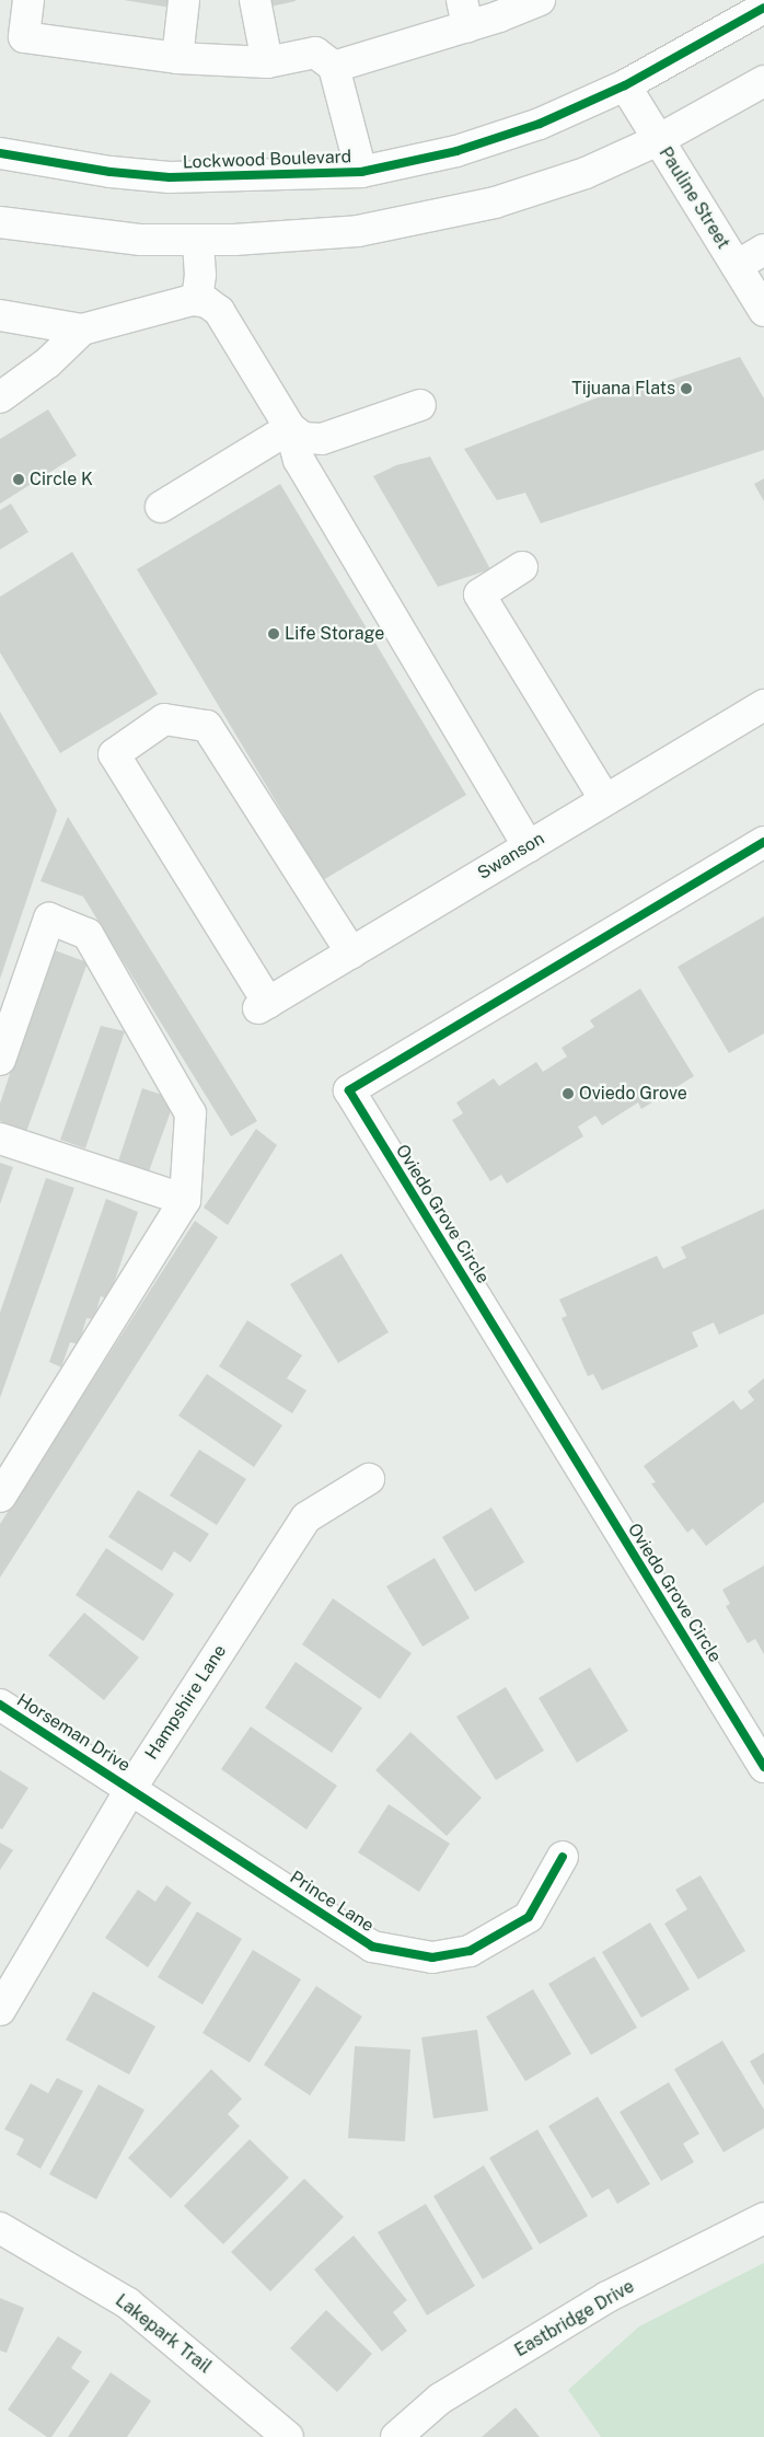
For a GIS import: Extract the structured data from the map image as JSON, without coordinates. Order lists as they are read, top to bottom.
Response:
{
  "streets": {
    "street": [
      "Lockwood Boulevard",
      "Pauline Street",
      "Swanson",
      "Oviedo Grove Circle",
      "Hampshire Lane",
      "Horseman Drive",
      "Prince Lane",
      "Eastbridge Drive",
      "Lakepark Trail"
    ]
  },
  "crossings": [
    ["Lockwood Boulevard", "Pauline Street"],
    ["Hampshire Lane", "Horseman Drive"],
    ["Hampshire Lane", "Prince Lane"],
    ["Horseman Drive", "Prince Lane"]
  ],
  "places": [
    "Tijuana Flats",
    "Circle K",
    "Life Storage",
    "Oviedo Grove"
  ]
}
